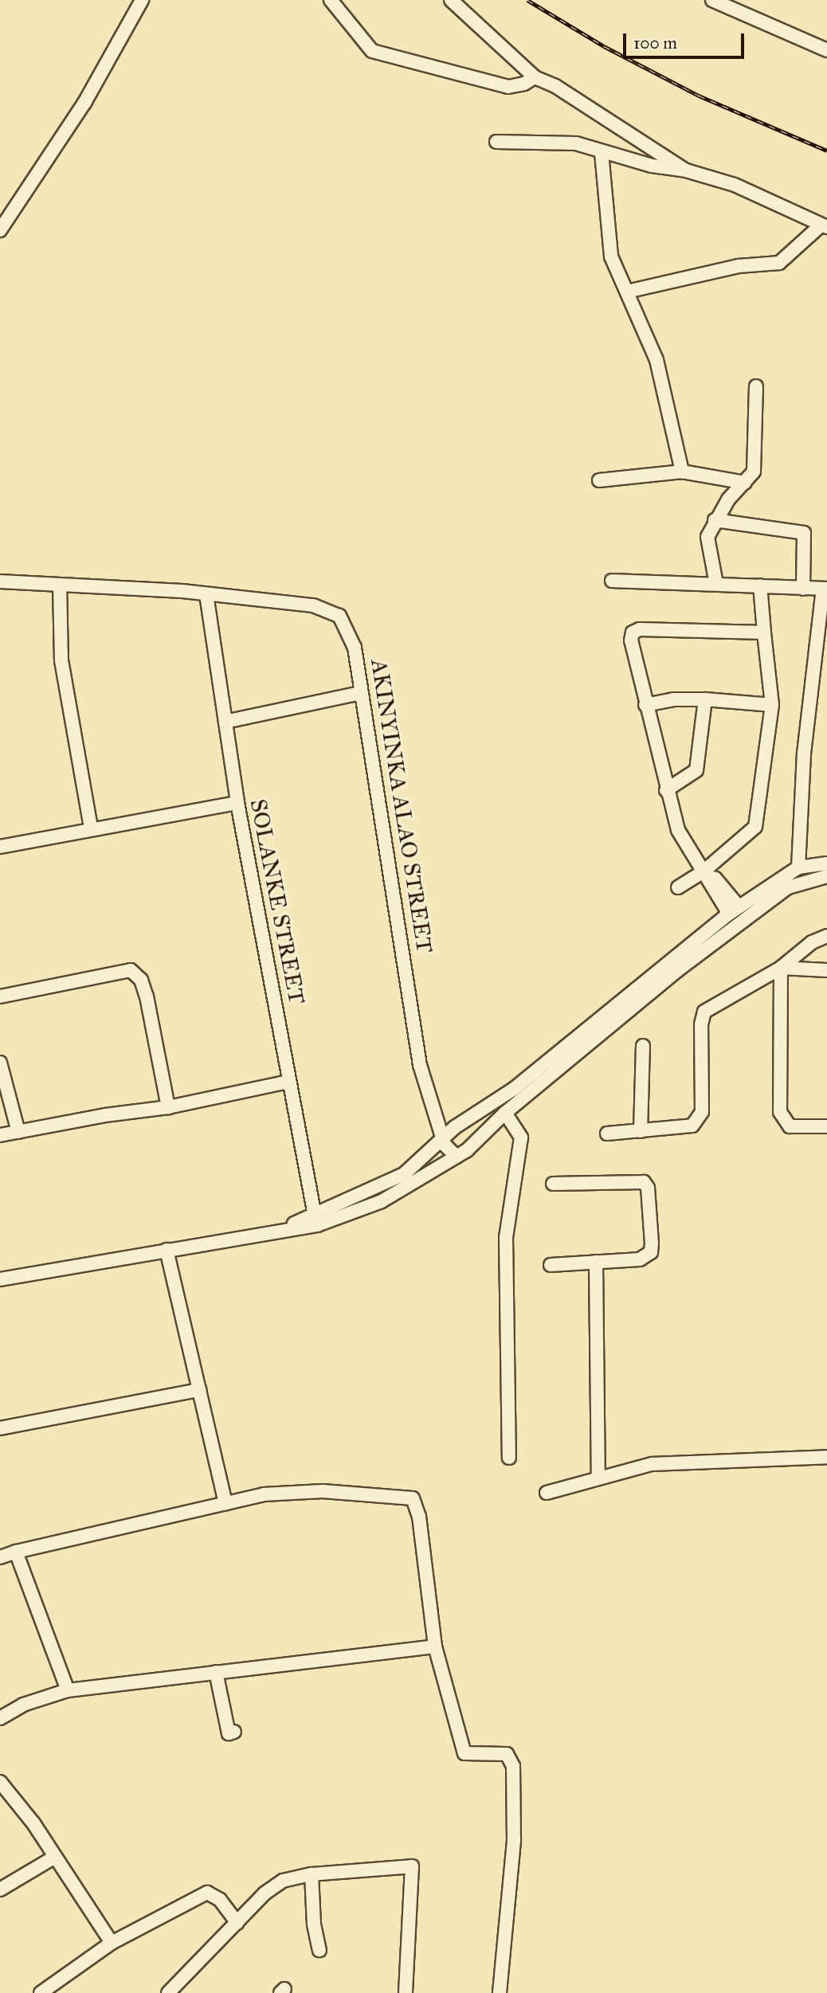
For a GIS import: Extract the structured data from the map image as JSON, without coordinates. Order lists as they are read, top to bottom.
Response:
{
  "streets": {
    "street": ["AKINYINKA ALAO STREET", "SOLANKE STREET"]
  },
  "crossings": [
    ["AKINYINKA ALAO STREET", "SOLANKE STREET"]
  ],
  "scale_bar": "100 m"
}
